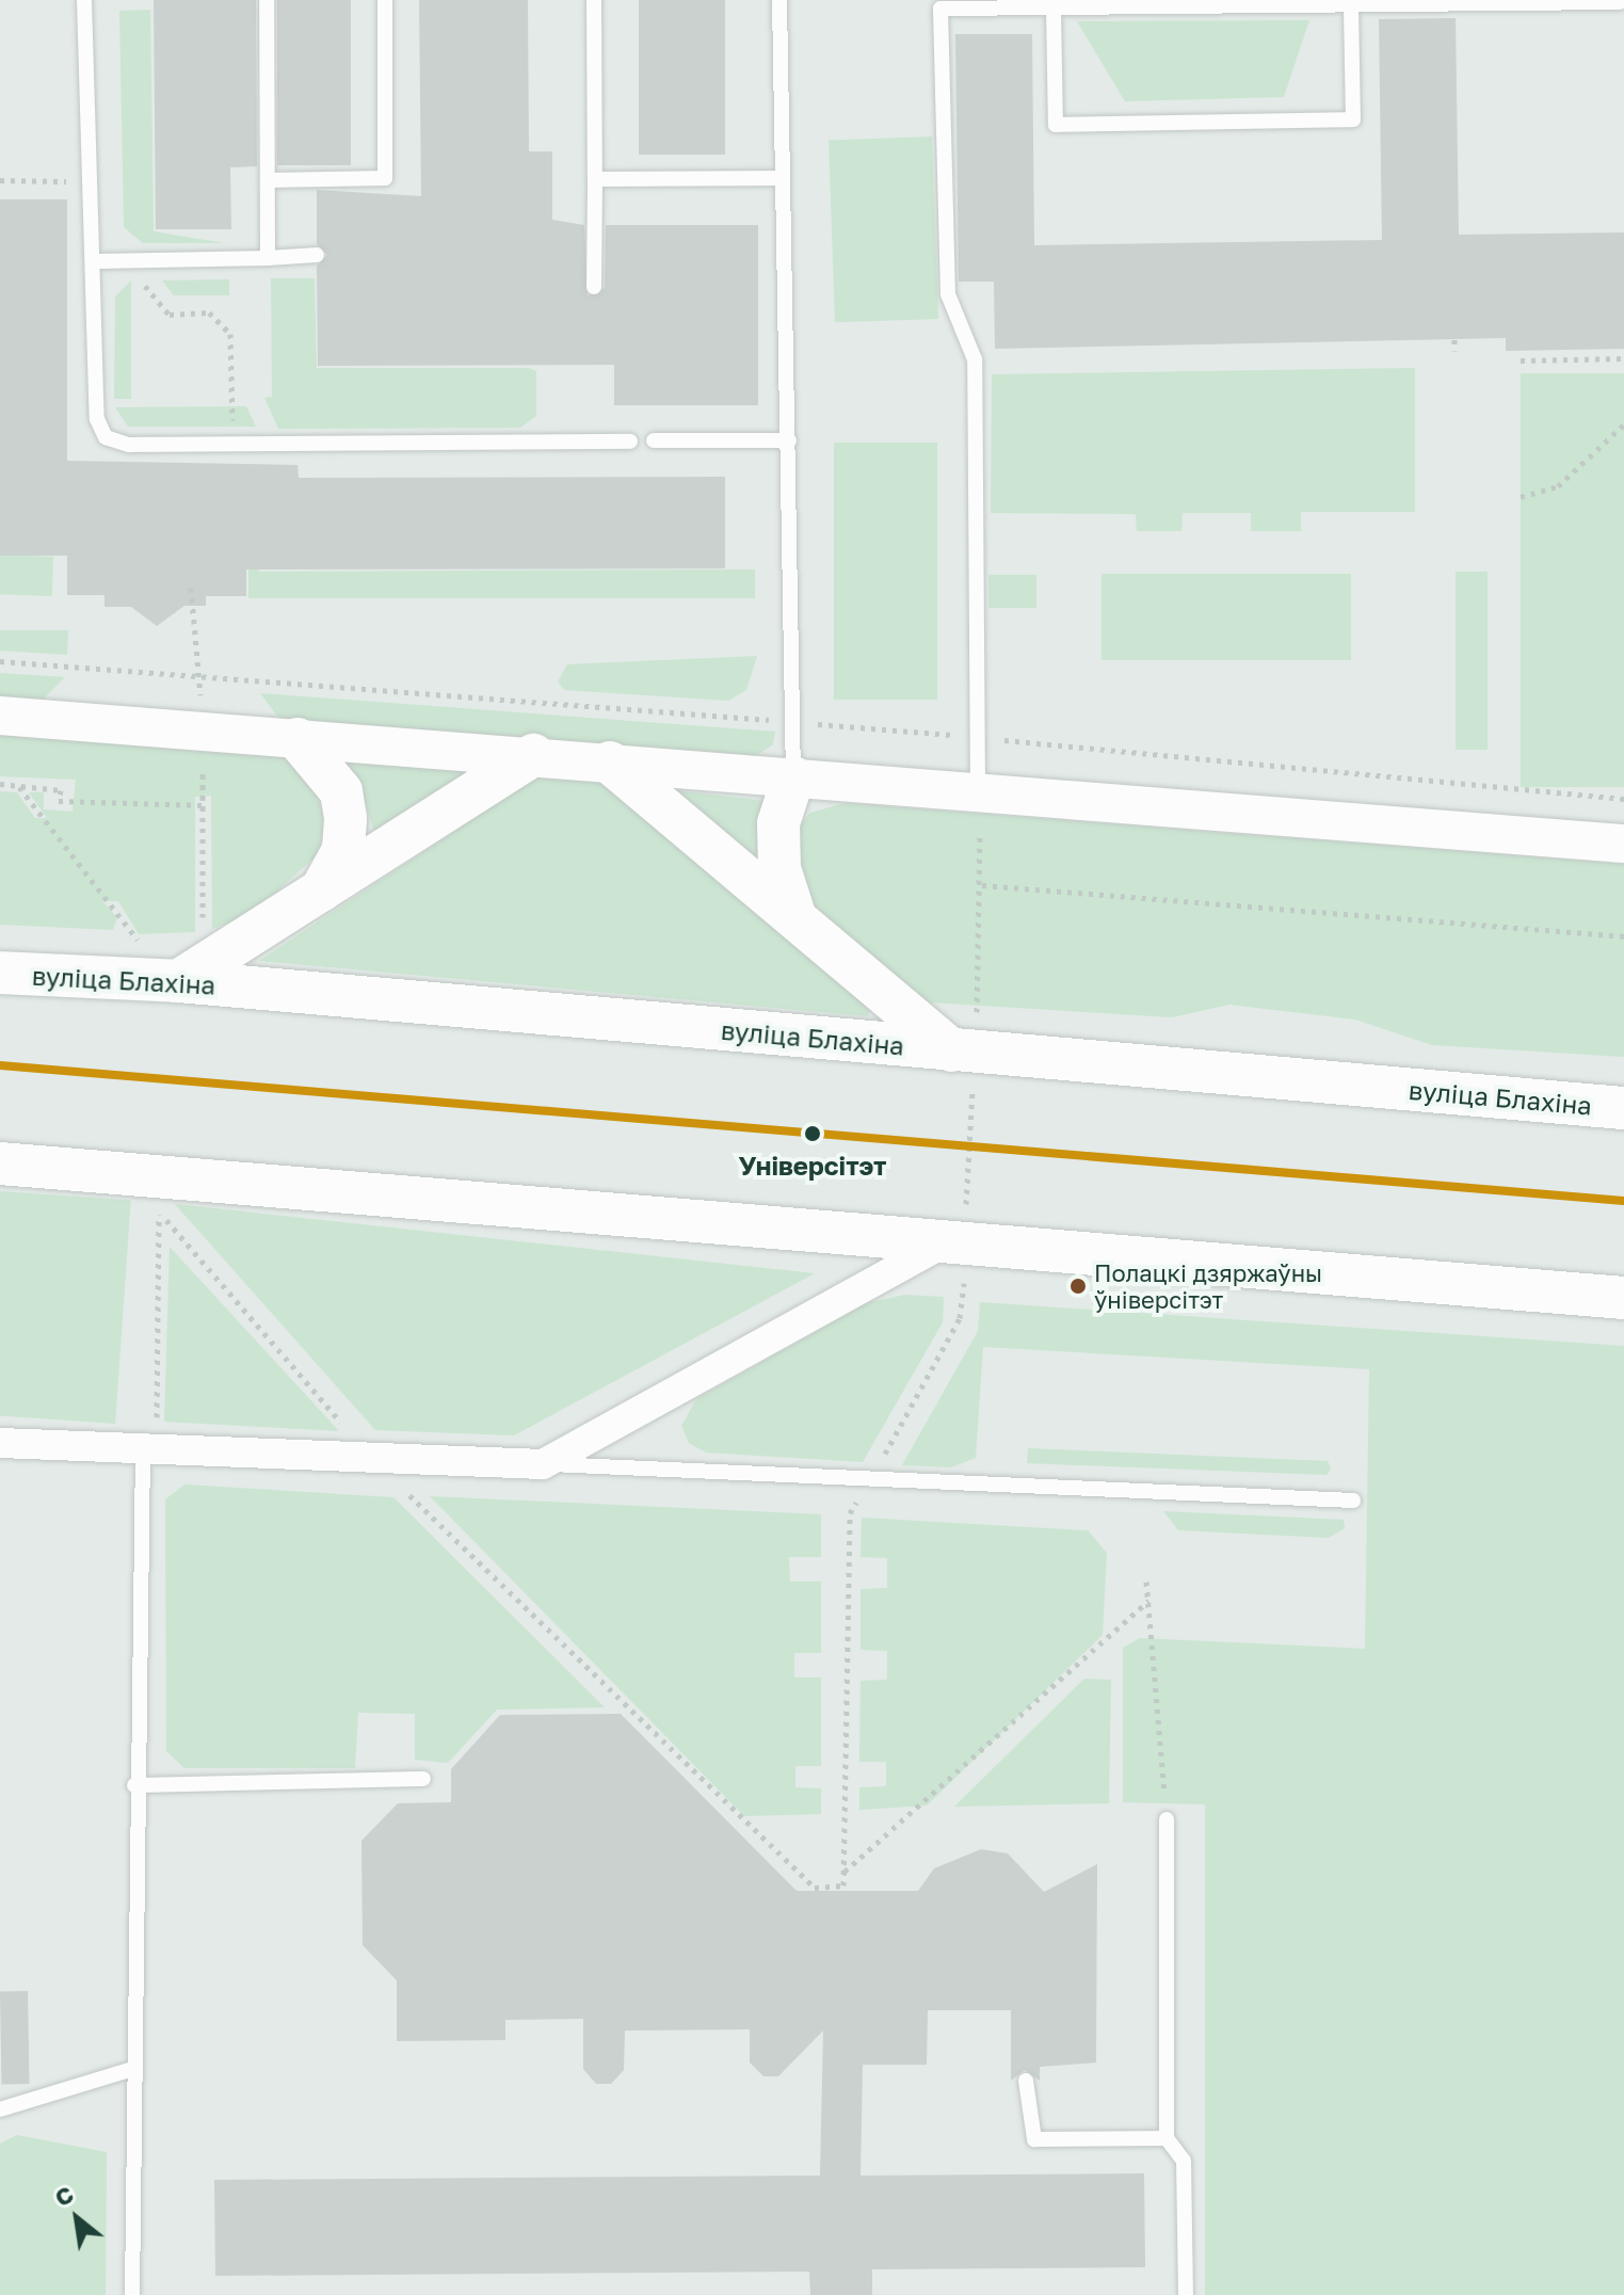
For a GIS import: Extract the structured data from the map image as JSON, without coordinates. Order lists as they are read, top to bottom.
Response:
{
  "streets": {
    "main road": ["вуліца Блахіна"]
  },
  "places": ["Універсітэт", "Полацкі дзяржаўны ўніверсітэт"],
  "north": "top left"
}
